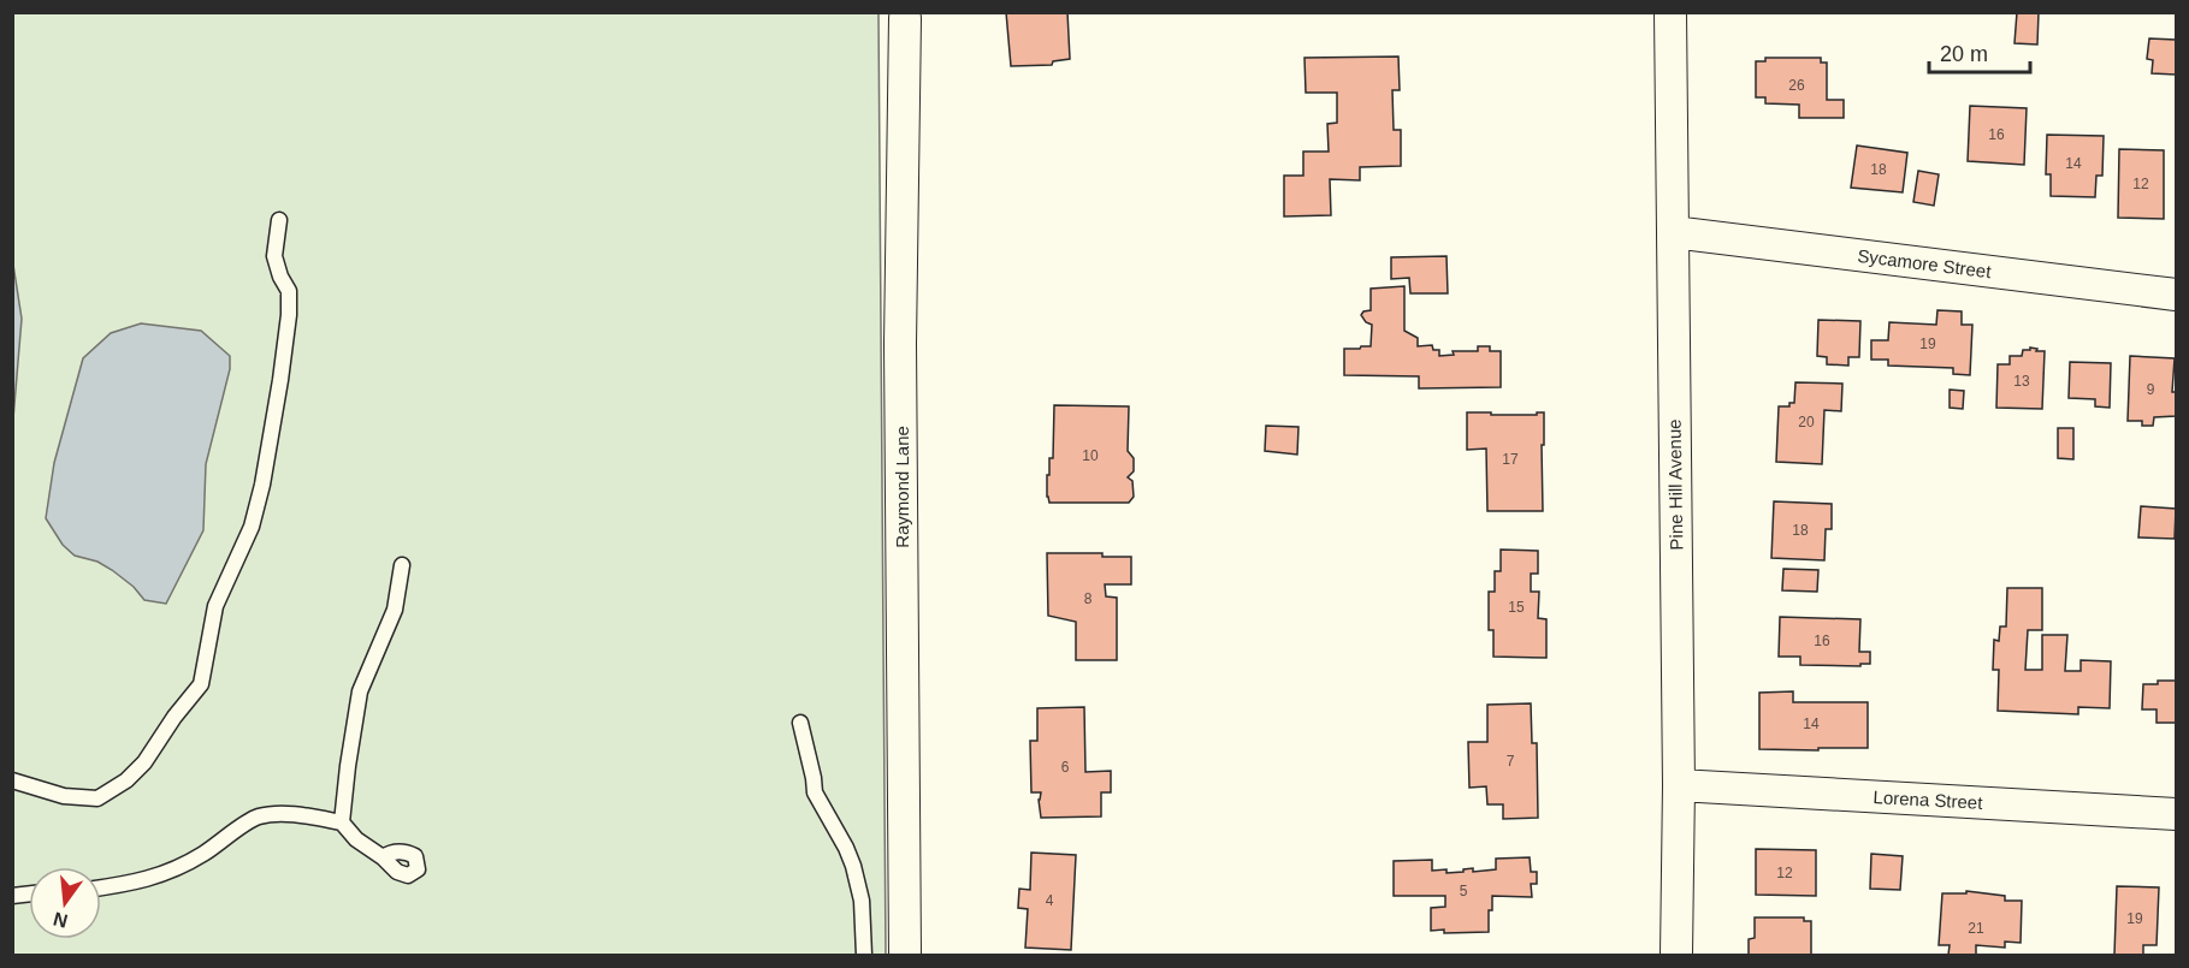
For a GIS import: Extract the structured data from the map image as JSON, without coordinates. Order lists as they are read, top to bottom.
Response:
{
  "streets": {
    "street": [
      "Sycamore Street",
      "Pine Hill Avenue",
      "Raymond Lane",
      "Lorena Street"
    ]
  },
  "crossings": [
    ["Sycamore Street", "Pine Hill Avenue"],
    ["Pine Hill Avenue", "Lorena Street"]
  ],
  "house_numbers": [
    "26",
    "16",
    "14",
    "18",
    "12",
    "19",
    "13",
    "9",
    "20",
    "10",
    "17",
    "18",
    "8",
    "15",
    "16",
    "14",
    "7",
    "6",
    "12",
    "5",
    "4",
    "19",
    "21"
  ],
  "scale_bar": "20 m",
  "north": "bottom"
}
